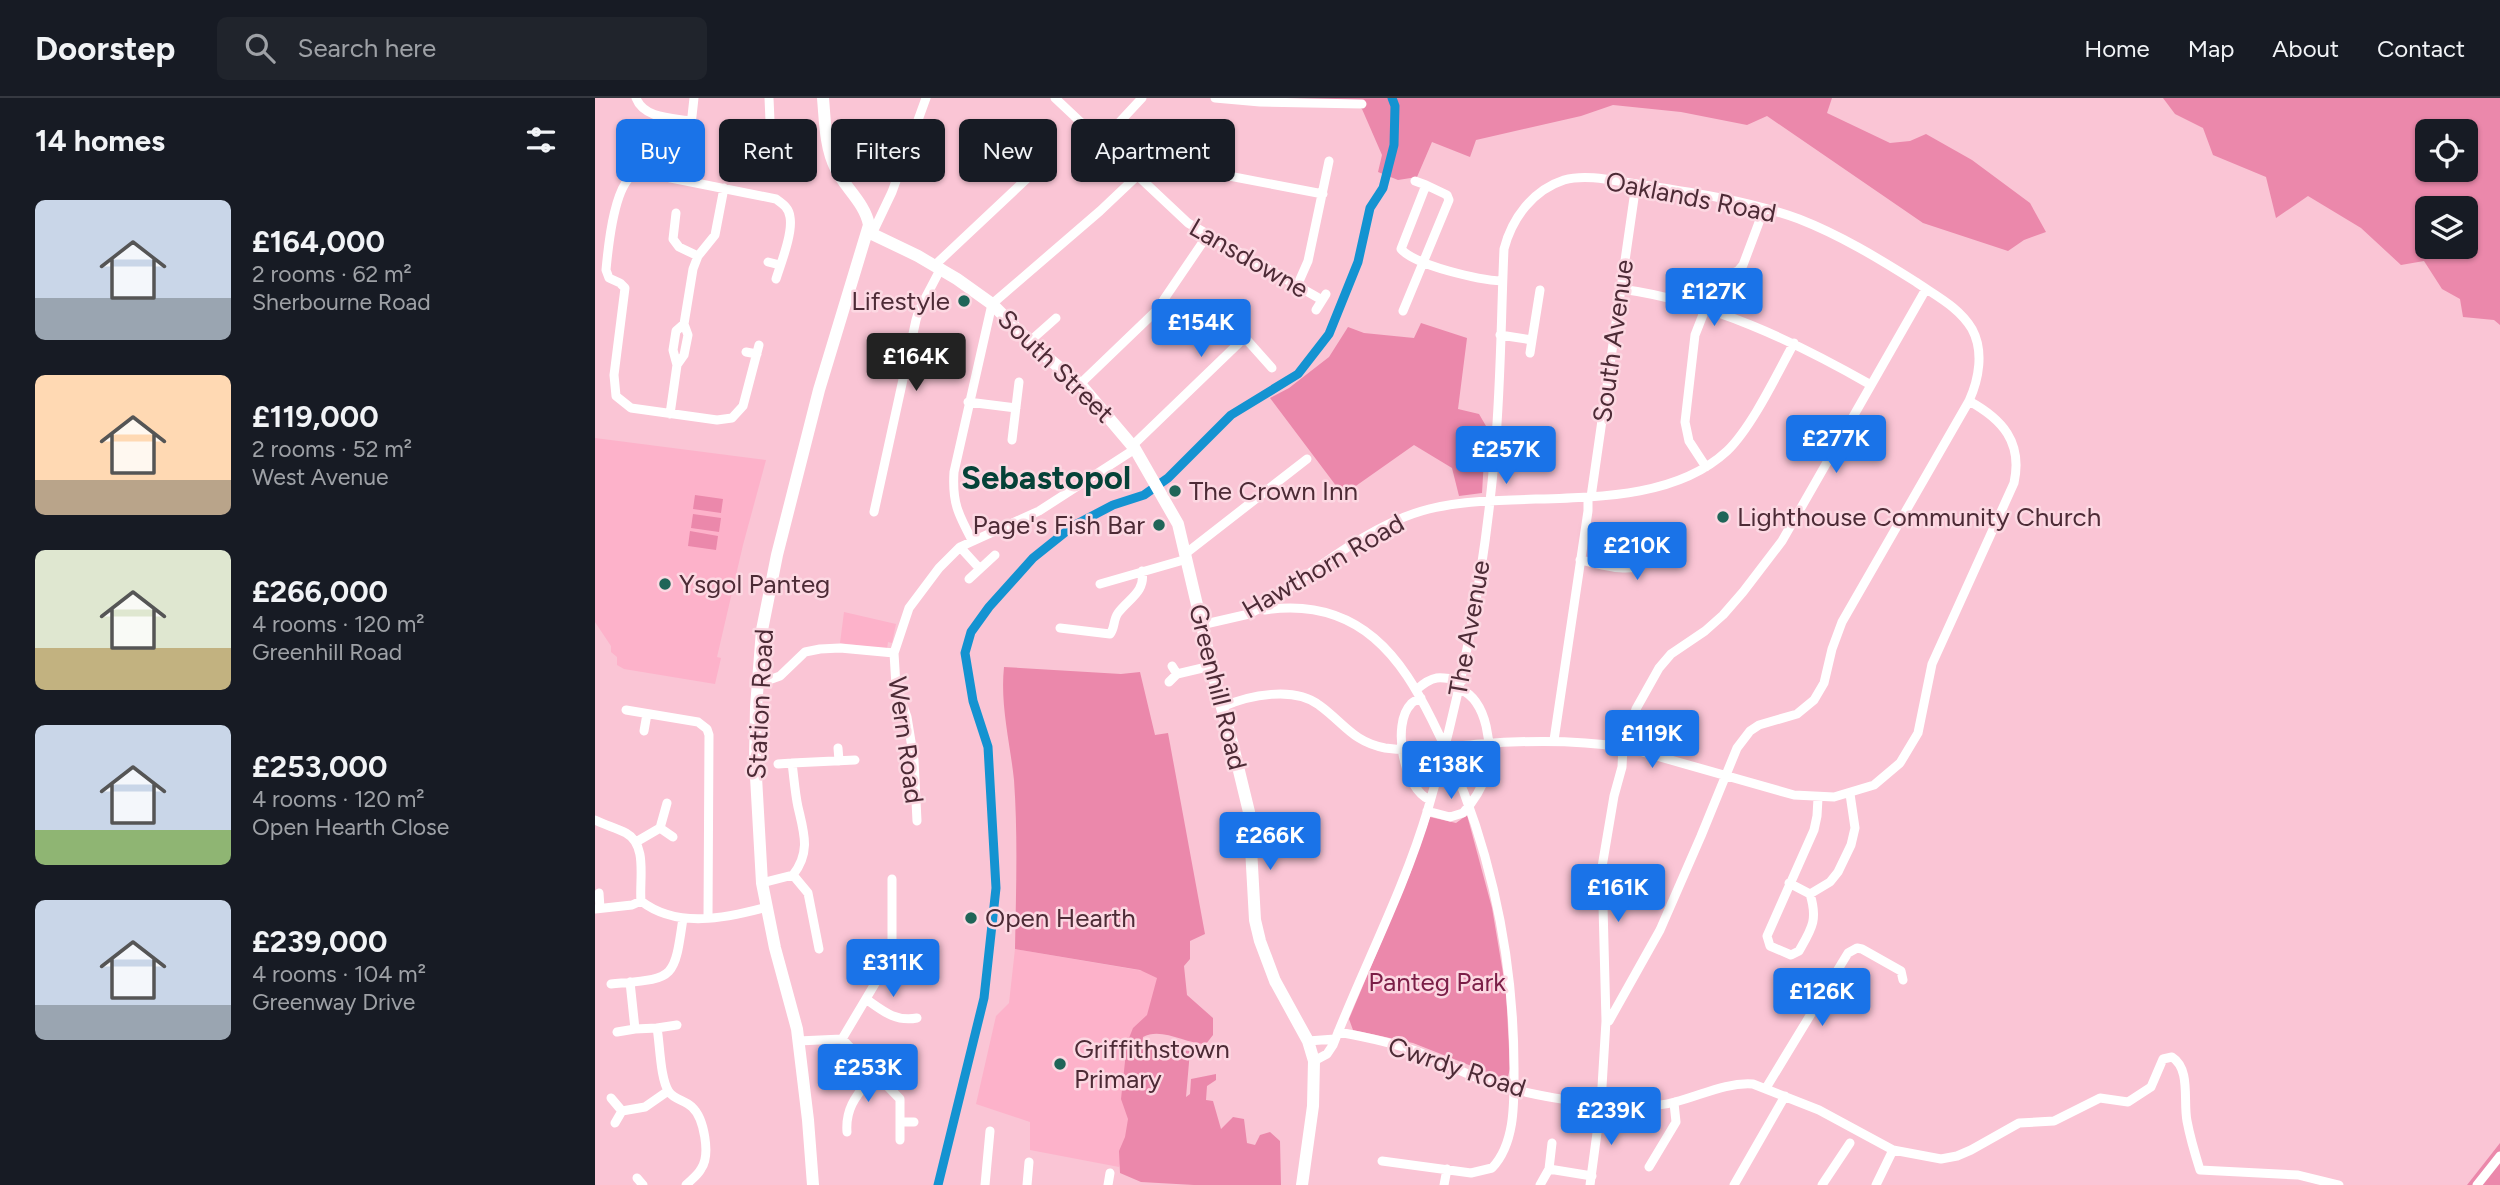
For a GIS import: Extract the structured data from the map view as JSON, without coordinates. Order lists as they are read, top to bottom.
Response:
{
  "streets": {
    "street": [
      "Oaklands Road",
      "Lansdowne",
      "South Avenue",
      "South Street",
      "Hawthorn Road",
      "The Avenue",
      "Greenhill Road",
      "Station Road",
      "Wern Road",
      "Cwrdy Road"
    ]
  },
  "crossings": [
    ["Oaklands Road", "South Avenue"],
    ["Oaklands Road", "The Avenue"],
    ["South Avenue", "Hawthorn Road"],
    ["South Street", "Greenhill Road"],
    ["South Street", "Station Road"],
    ["South Street", "Wern Road"],
    ["Hawthorn Road", "The Avenue"],
    ["Hawthorn Road", "Greenhill Road"],
    ["The Avenue", "Greenhill Road"],
    ["The Avenue", "Cwrdy Road"],
    ["Greenhill Road", "Cwrdy Road"]
  ],
  "districts": ["Sebastopol"],
  "parks": ["Panteg Park"],
  "places": [
    "Lifestyle",
    "The Crown Inn",
    "Lighthouse Community Church",
    "Page's Fish Bar",
    "Ysgol Panteg",
    "Open Hearth",
    "Griffithstown Primary"
  ],
  "page": {
    "header": "Doorstep",
    "search": "Search here",
    "nav": [
      "Home",
      "Map",
      "About",
      "Contact"
    ],
    "heading": "14 homes",
    "chip": [
      "Buy",
      "Rent",
      "Filters",
      "New",
      "Apartment"
    ],
    "list": [
      {
        "name": "£164,000",
        "note": "2 rooms · 62 m² · Sherbourne Road"
      },
      {
        "name": "£119,000",
        "note": "2 rooms · 52 m² · West Avenue"
      },
      {
        "name": "£266,000",
        "note": "4 rooms · 120 m² · Greenhill Road"
      },
      {
        "name": "£253,000",
        "note": "4 rooms · 120 m² · Open Hearth Close"
      },
      {
        "name": "£239,000",
        "note": "4 rooms · 104 m² · Greenway Drive"
      }
    ],
    "price": [
      "£127K",
      "£154K",
      "£164K",
      "£277K",
      "£257K",
      "£210K",
      "£119K",
      "£138K",
      "£266K",
      "£161K",
      "£311K",
      "£126K",
      "£253K",
      "£239K"
    ]
  }
}
